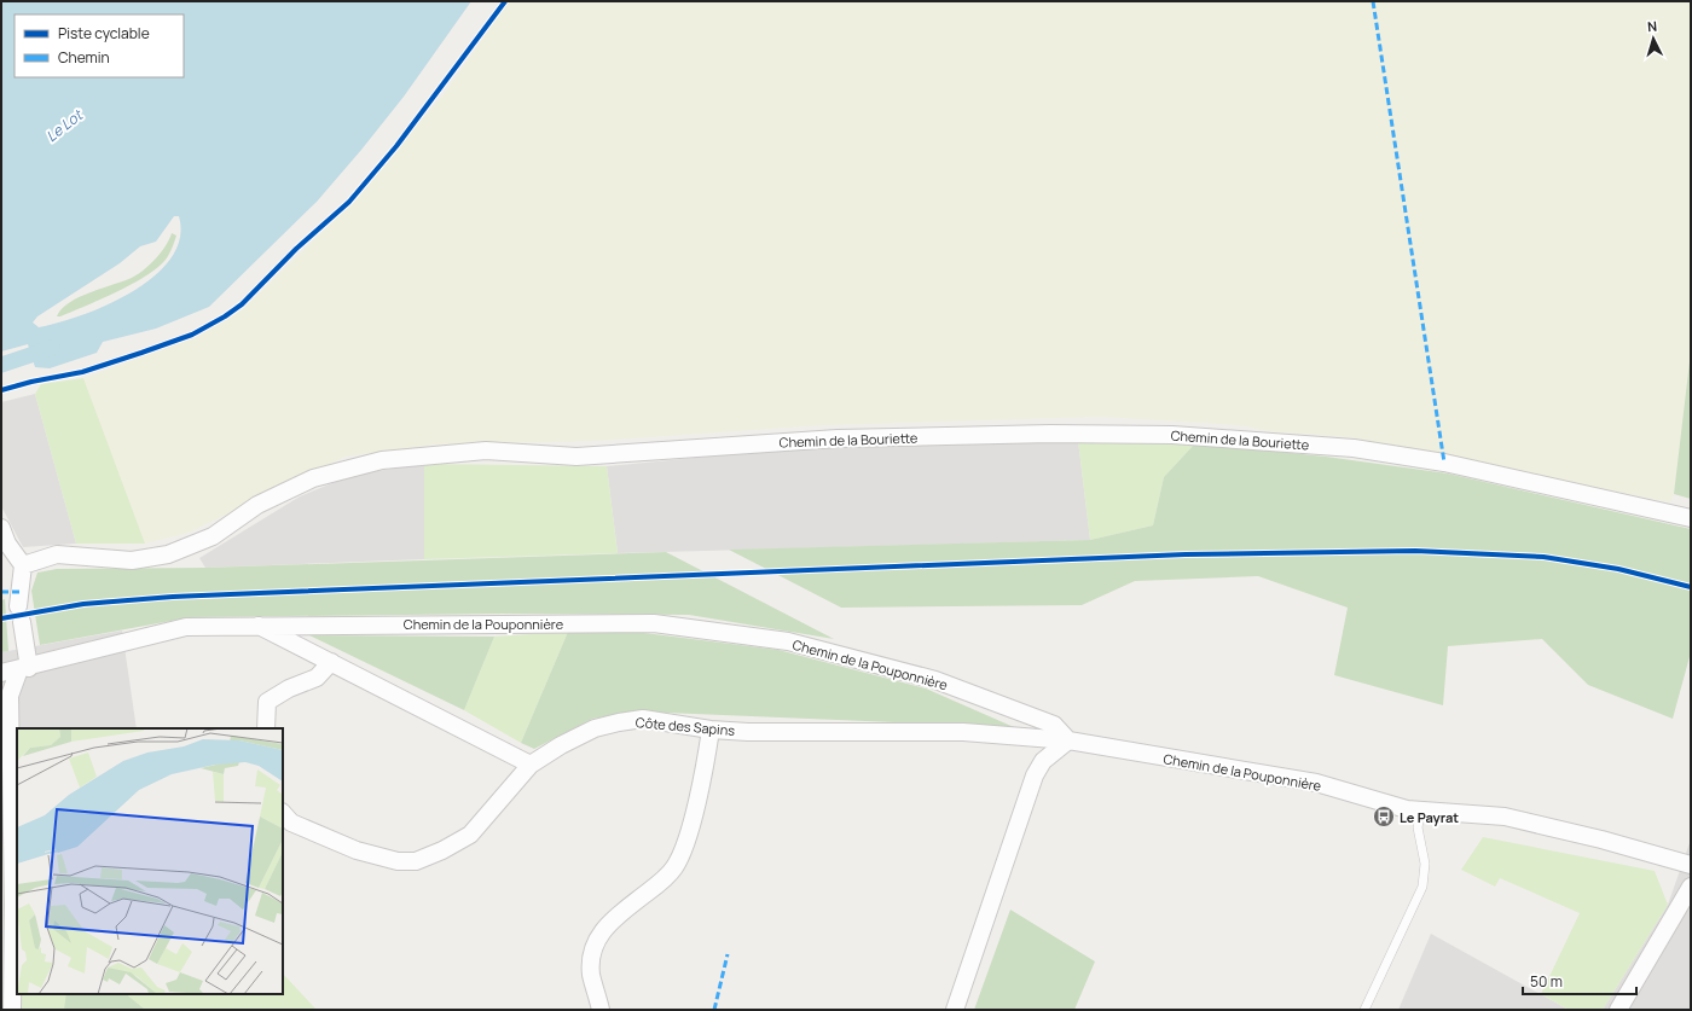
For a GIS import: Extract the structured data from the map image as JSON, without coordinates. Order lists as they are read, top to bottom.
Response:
{
  "streets": {
    "street": ["Chemin de la Bouriette", "Chemin de la Pouponnière", "Côte des Sapins"]
  },
  "crossings": [
    ["Chemin de la Pouponnière", "Côte des Sapins"]
  ],
  "water": ["Le Lot"],
  "places": {
    "bus stop": ["Le Payrat"]
  },
  "legend": ["Piste cyclable", "Chemin"],
  "scale_bar": "50 m",
  "north": "top"
}
